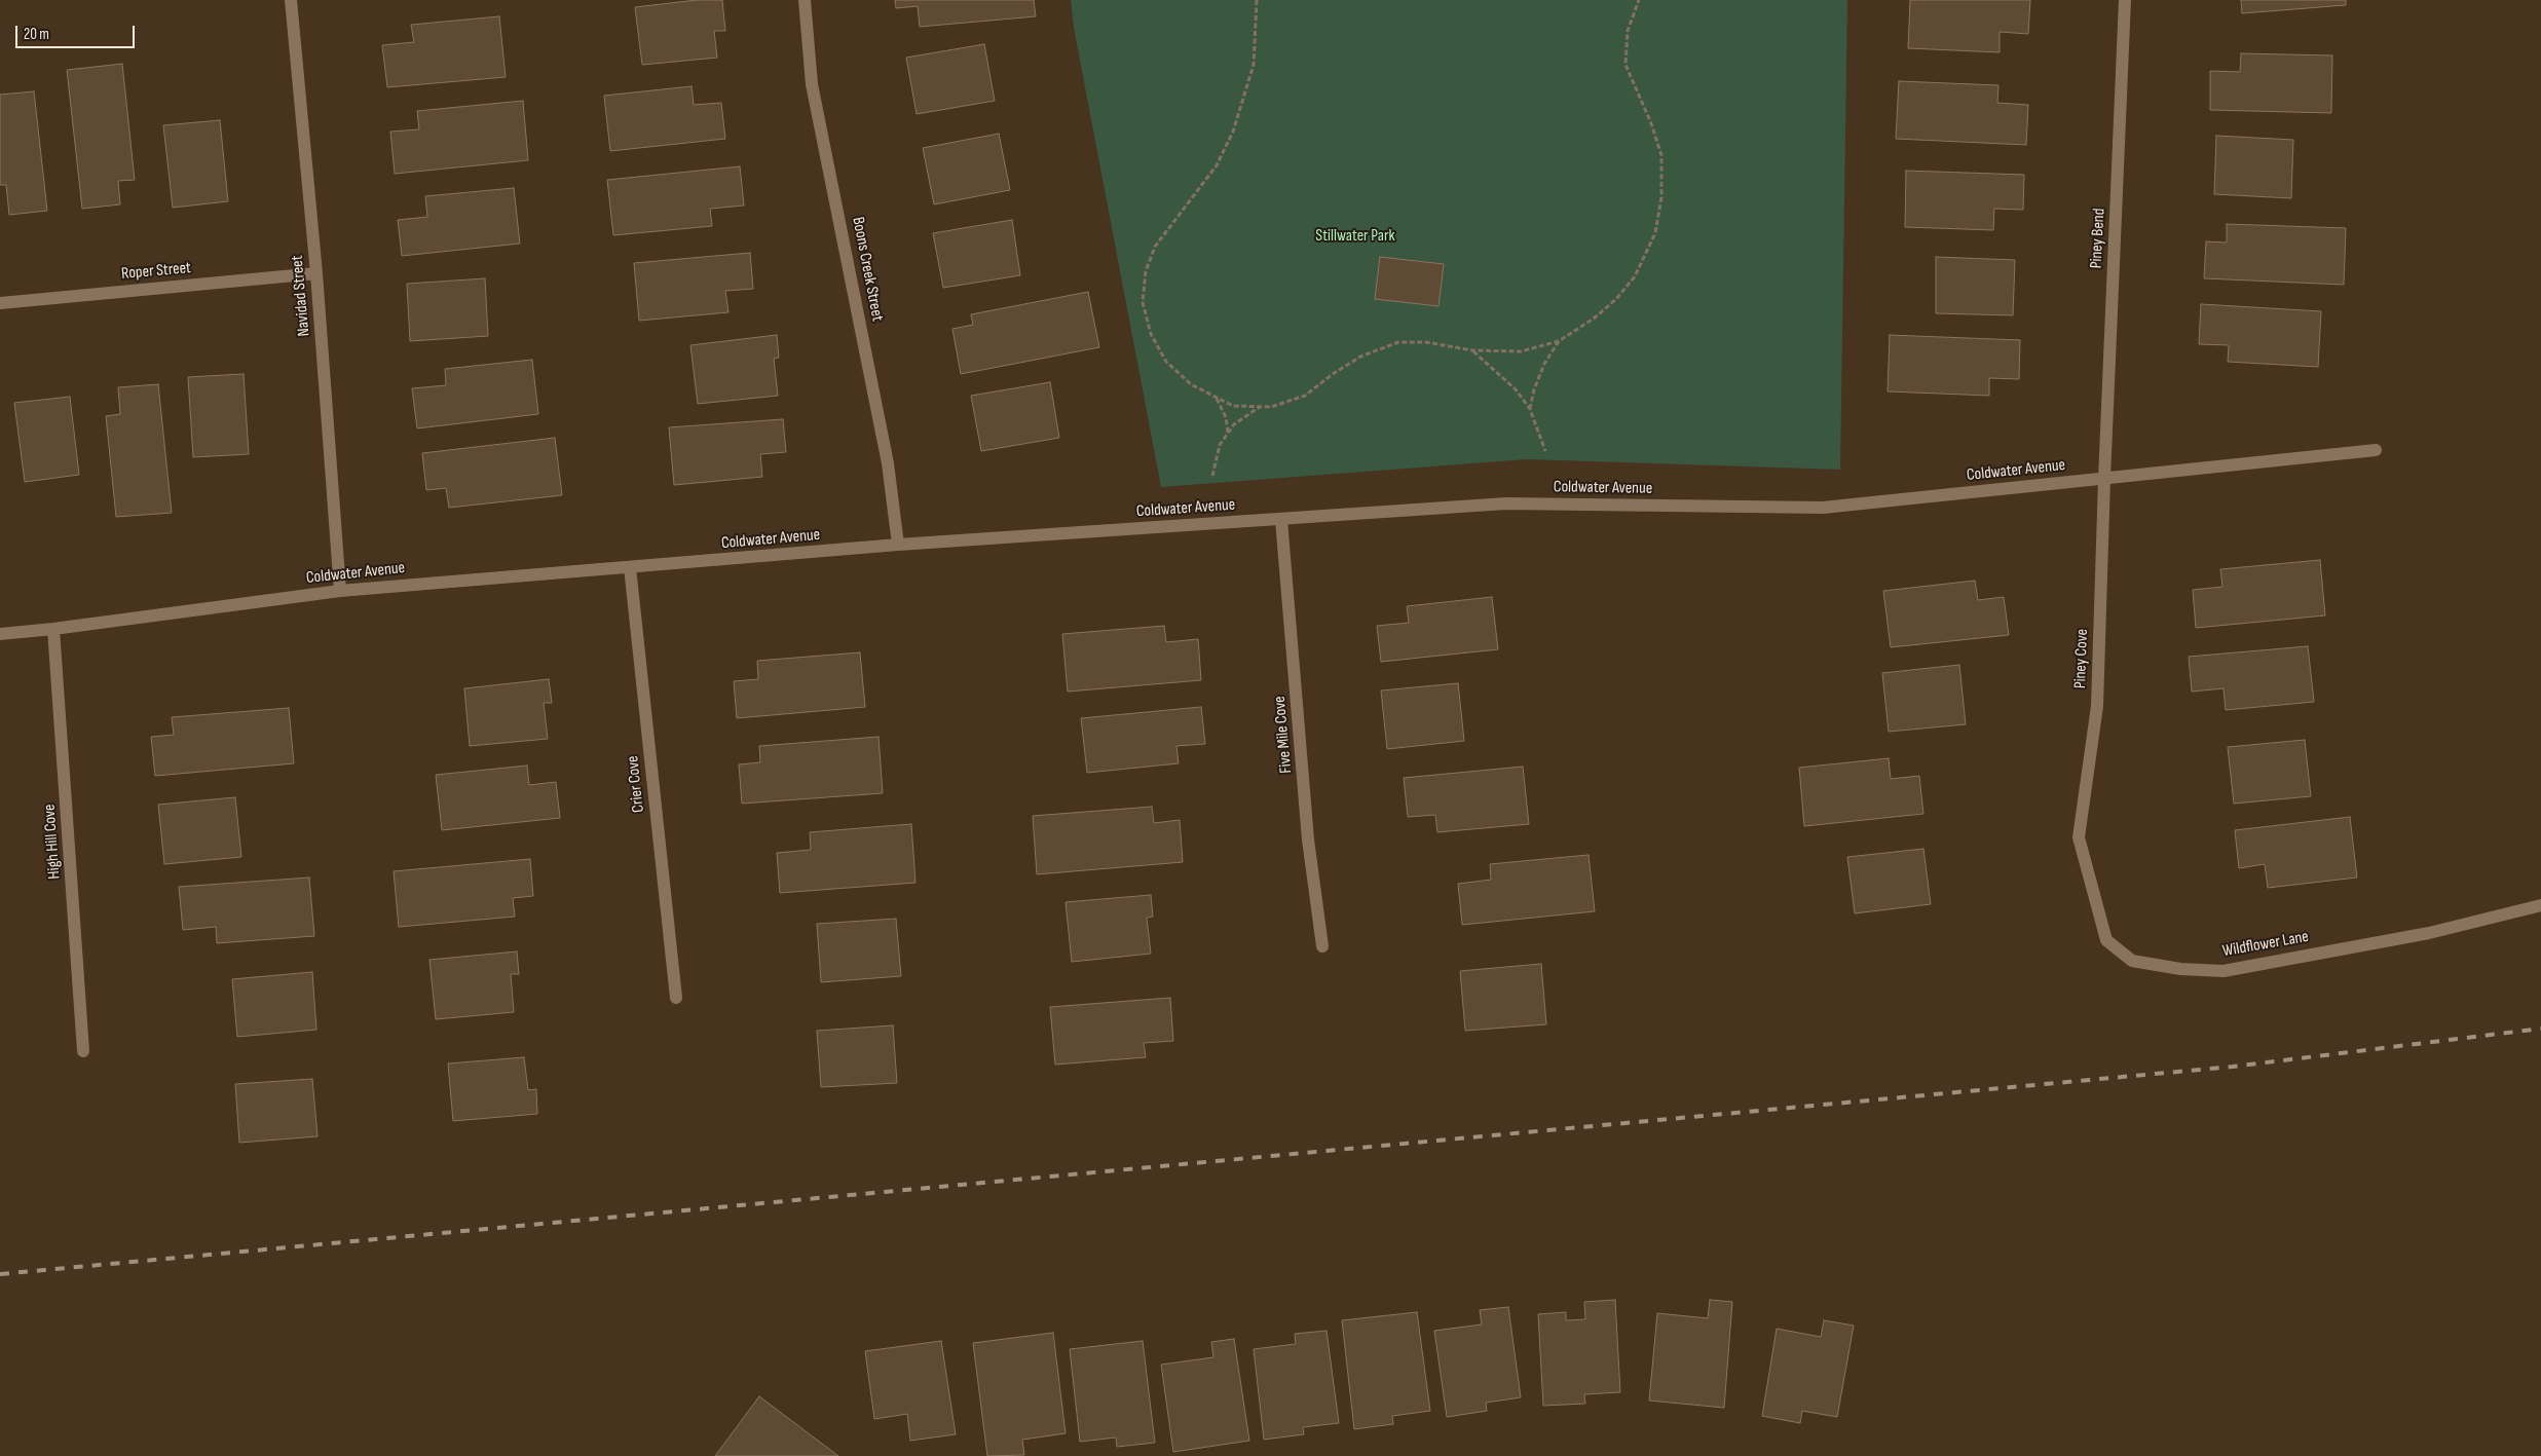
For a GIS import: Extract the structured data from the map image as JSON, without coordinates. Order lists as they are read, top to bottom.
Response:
{
  "streets": {
    "street": [
      "Piney Bend",
      "Boons Creek Street",
      "Roper Street",
      "Navidad Street",
      "Coldwater Avenue",
      "Piney Cove",
      "Five Mile Cove",
      "Crier Cove",
      "High Hill Cove",
      "Wildflower Lane"
    ]
  },
  "crossings": [
    ["Piney Bend", "Coldwater Avenue"],
    ["Piney Bend", "Piney Cove"],
    ["Boons Creek Street", "Coldwater Avenue"],
    ["Roper Street", "Navidad Street"],
    ["Navidad Street", "Coldwater Avenue"],
    ["Coldwater Avenue", "Piney Cove"],
    ["Coldwater Avenue", "Five Mile Cove"],
    ["Coldwater Avenue", "Crier Cove"],
    ["Coldwater Avenue", "High Hill Cove"],
    ["Piney Cove", "Wildflower Lane"]
  ],
  "parks": ["Stillwater Park"],
  "scale_bar": "20 m"
}
